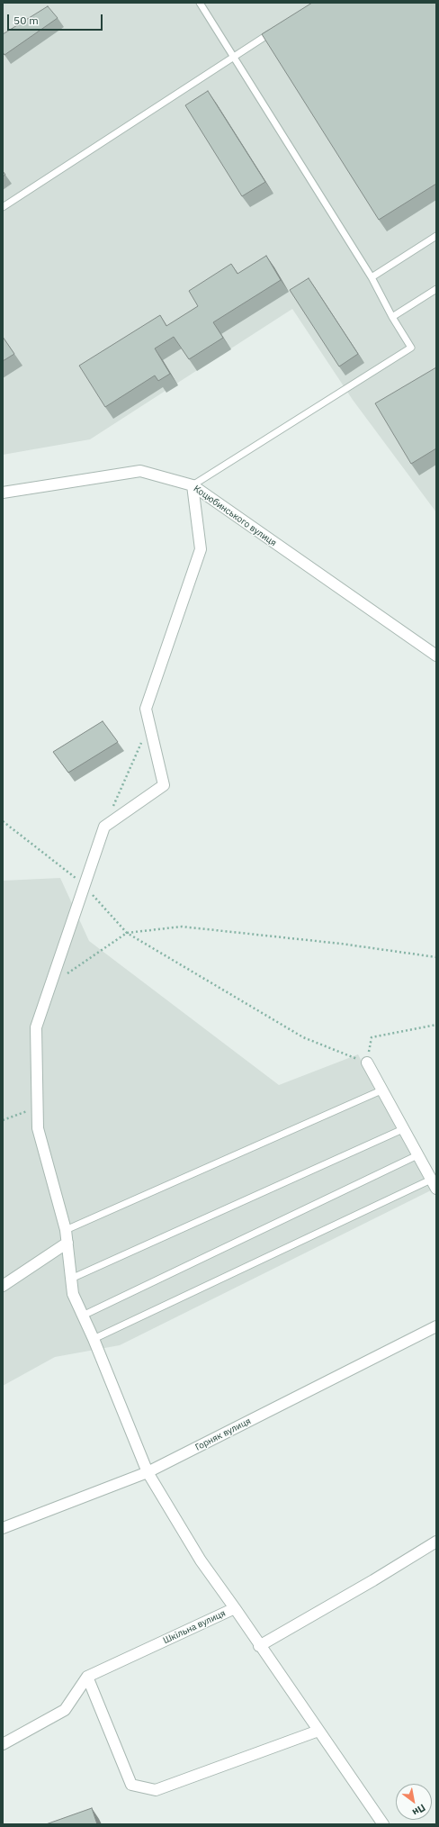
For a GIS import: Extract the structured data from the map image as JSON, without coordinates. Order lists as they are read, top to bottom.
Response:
{
  "streets": {
    "street": ["Коцюбинського вулиця", "Горняк вулиця", "Шкільна вулиця"]
  },
  "scale_bar": "50 m",
  "north": "bottom right"
}
